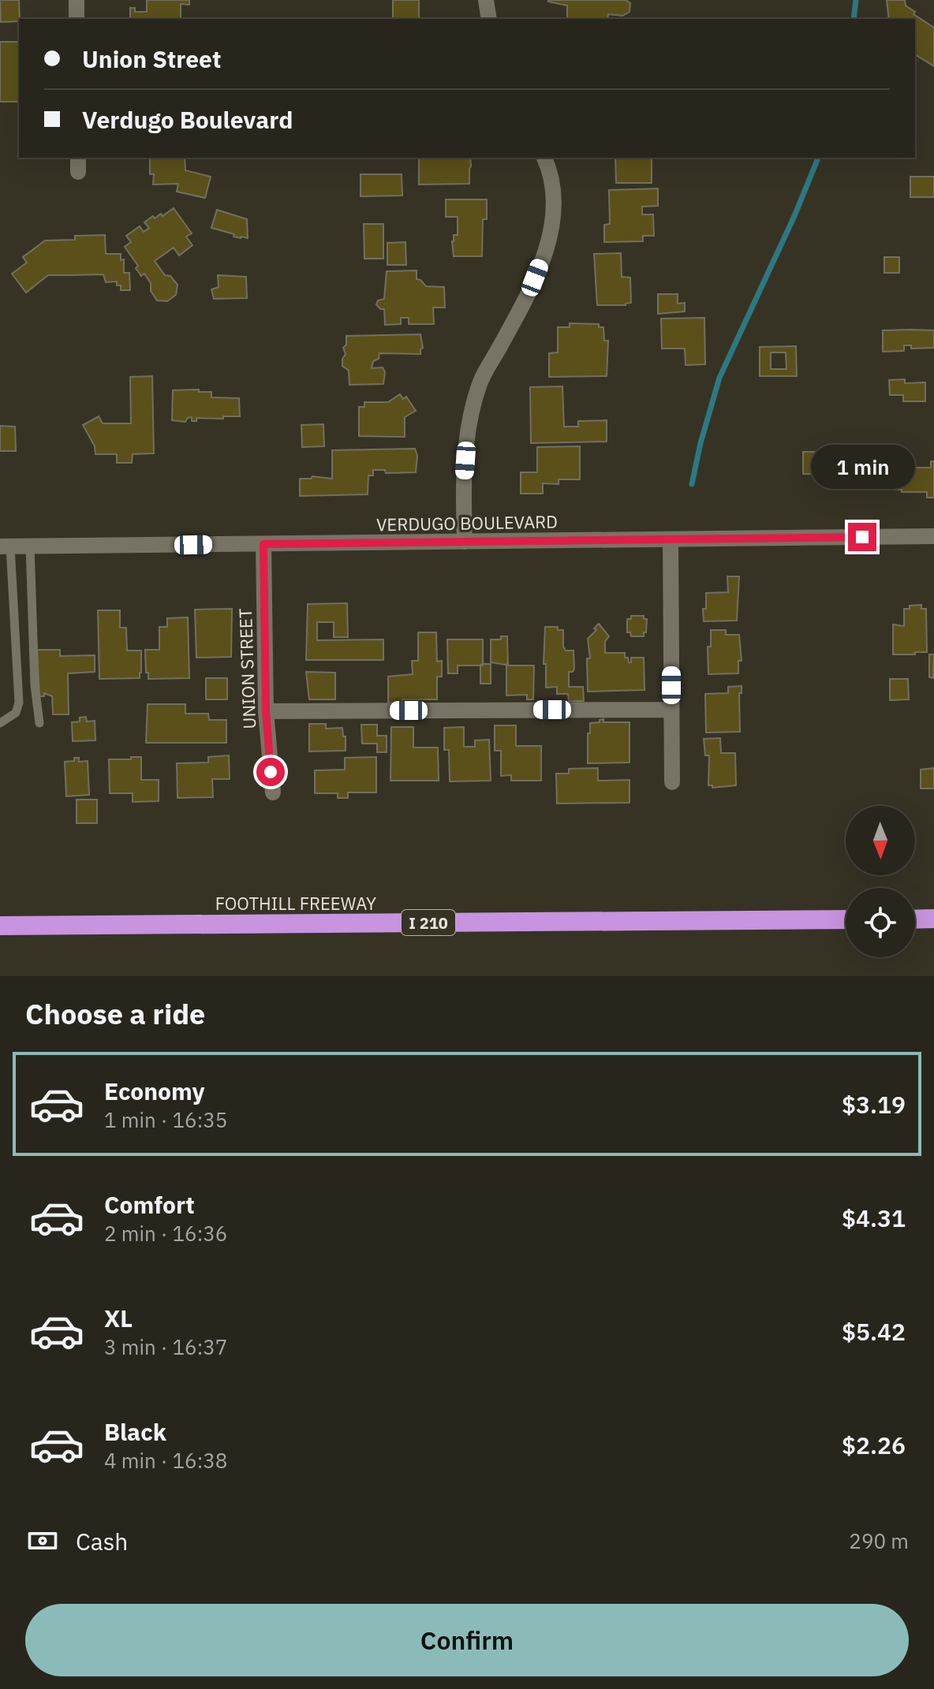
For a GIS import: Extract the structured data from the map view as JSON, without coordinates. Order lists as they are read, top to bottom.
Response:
{
  "streets": {
    "highway": ["FOOTHILL FREEWAY", "I 210"],
    "street": ["VERDUGO BOULEVARD", "UNION STREET"]
  },
  "crossings": [
    ["VERDUGO BOULEVARD", "UNION STREET"]
  ],
  "north": "bottom",
  "page": {
    "banner": ["Union Street", "Verdugo Boulevard"],
    "bubble": "1 min",
    "heading": "Choose a ride",
    "list": [
      {
        "name": "Economy",
        "note": "1 min · 16:35",
        "value": "$3.19"
      },
      {
        "name": "Comfort",
        "note": "2 min · 16:36",
        "value": "$4.31"
      },
      {
        "name": "XL",
        "note": "3 min · 16:37",
        "value": "$5.42"
      },
      {
        "name": "Black",
        "note": "4 min · 16:38",
        "value": "$2.26"
      }
    ],
    "pay": ["Cash", "290 m"],
    "buttons": "Confirm"
  }
}
